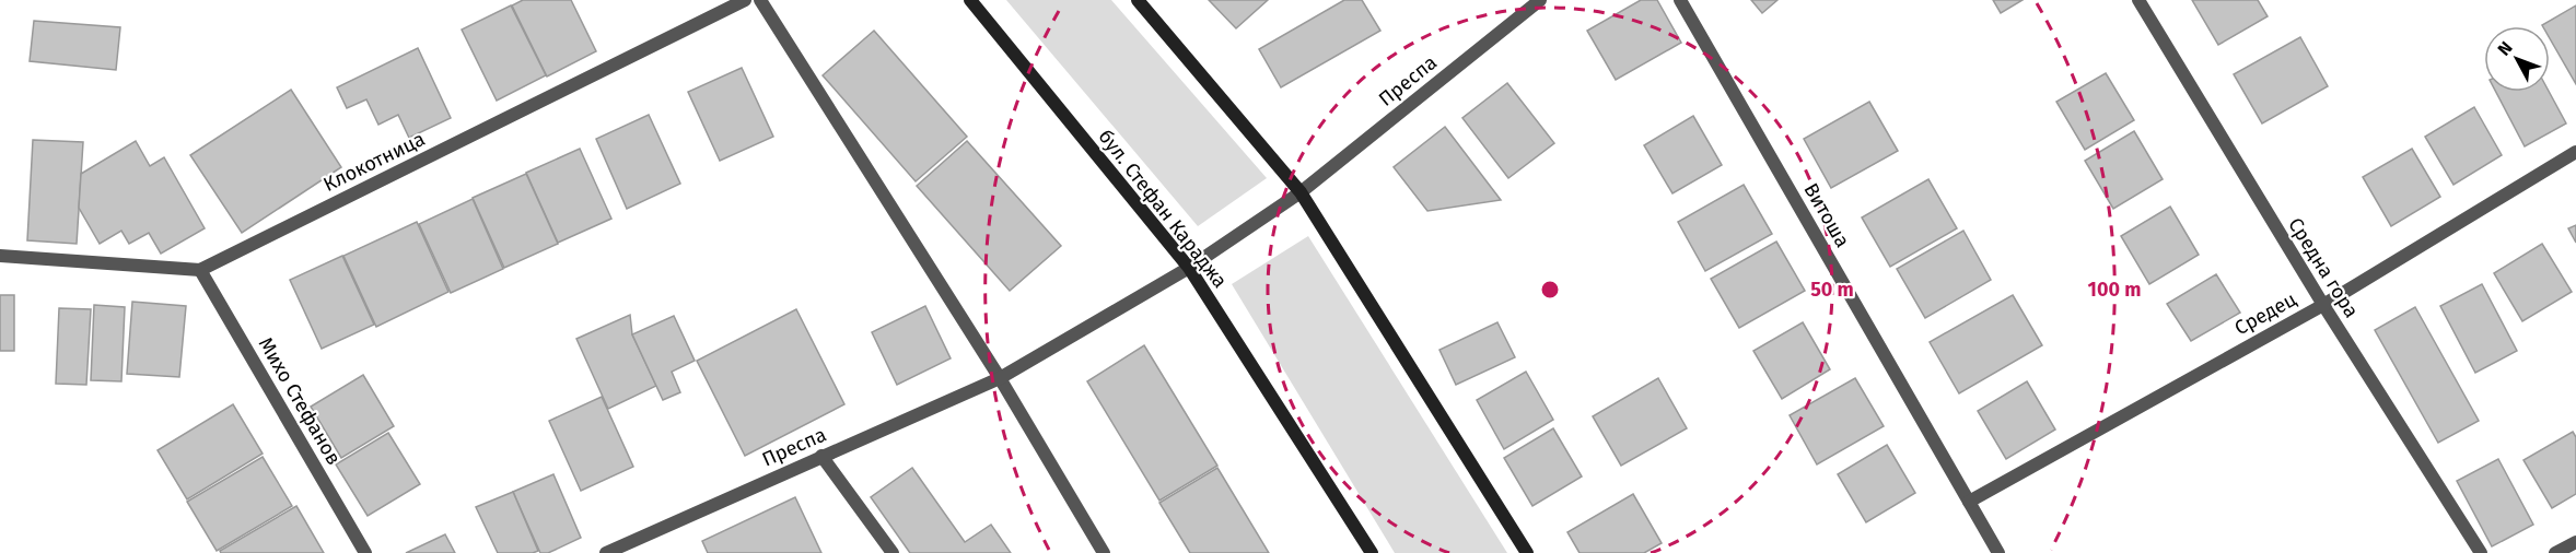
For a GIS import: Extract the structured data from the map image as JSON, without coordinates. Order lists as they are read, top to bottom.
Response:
{
  "streets": {
    "street": [
      "Преспа",
      "Клокотница",
      "бул. Стефан Караджа",
      "Витоша",
      "Средна гора",
      "Средец",
      "Михо Стефанов"
    ]
  },
  "crossings": [
    ["Преспа", "бул. Стефан Караджа"],
    ["Клокотница", "Михо Стефанов"],
    ["Витоша", "Средец"],
    ["Средна гора", "Средец"]
  ],
  "north": "top left",
  "rings": ["50 m", "100 m"]
}
